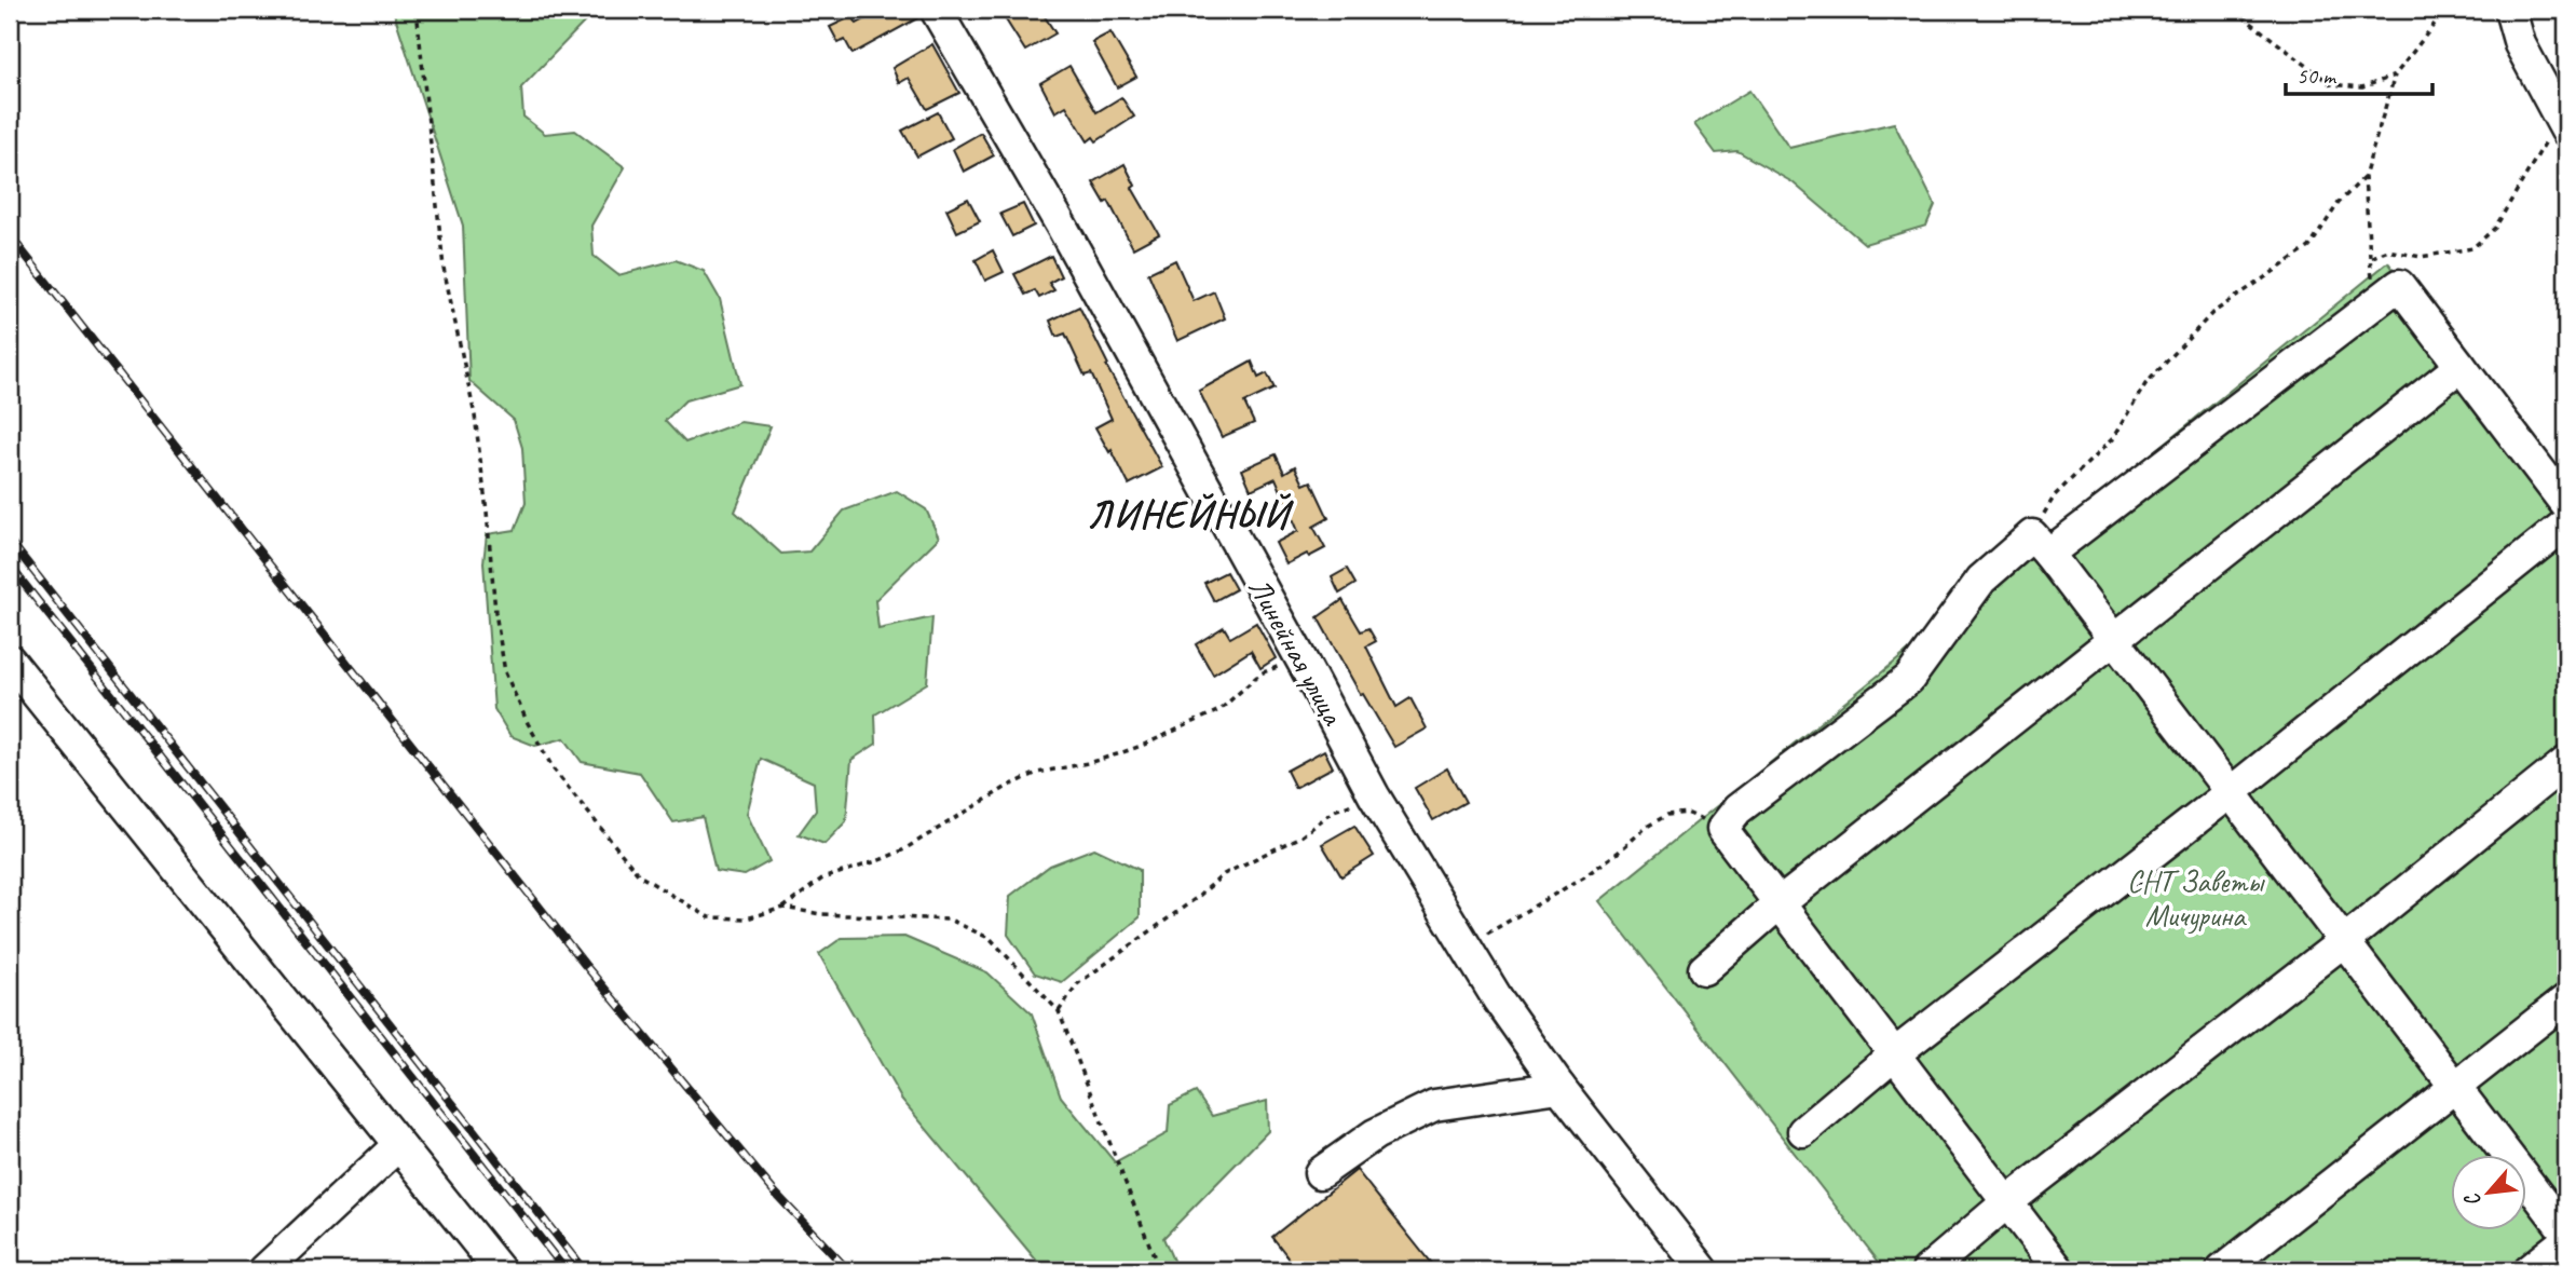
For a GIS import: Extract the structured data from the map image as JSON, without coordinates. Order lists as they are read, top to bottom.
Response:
{
  "streets": {
    "street": ["Линейная улица"]
  },
  "districts": ["ЛИНЕЙНЫЙ"],
  "parks": ["СНТ Заветы Мичурина"],
  "scale_bar": "50 m",
  "north": "bottom left"
}
